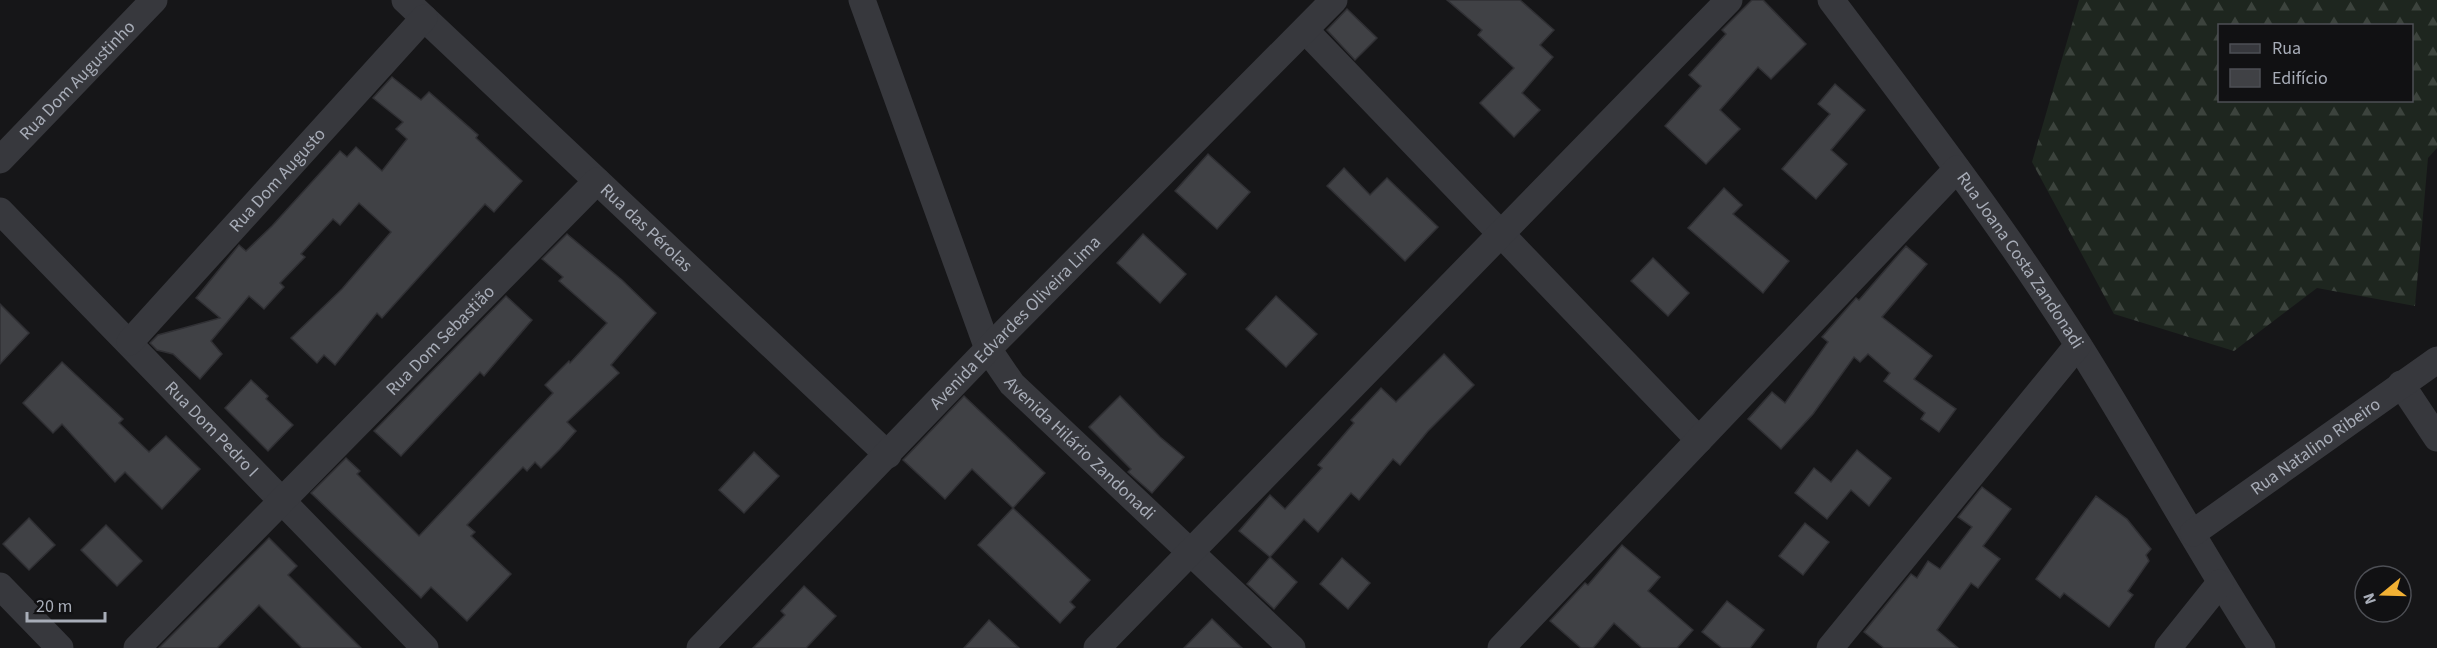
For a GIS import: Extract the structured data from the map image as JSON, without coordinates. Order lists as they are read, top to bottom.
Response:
{
  "streets": {
    "street": [
      "Rua Dom Augustinho",
      "Rua Dom Augusto",
      "Rua das Pérolas",
      "Rua Joana Costa Zandonadi",
      "Avenida Edvardes Oliveira Lima",
      "Rua Dom Sebastião",
      "Rua Dom Pedro I",
      "Rua Natalino Ribeiro",
      "Avenida Hilário Zandonadi"
    ]
  },
  "crossings": [
    ["Rua Dom Augusto", "Rua das Pérolas"],
    ["Rua Dom Augusto", "Rua Dom Pedro I"],
    ["Rua das Pérolas", "Avenida Edvardes Oliveira Lima"],
    ["Rua das Pérolas", "Rua Dom Sebastião"],
    ["Rua Joana Costa Zandonadi", "Rua Natalino Ribeiro"],
    ["Avenida Edvardes Oliveira Lima", "Avenida Hilário Zandonadi"],
    ["Rua Dom Sebastião", "Rua Dom Pedro I"]
  ],
  "legend": ["Rua", "Edifício"],
  "scale_bar": "20 m",
  "north": "left"
}
